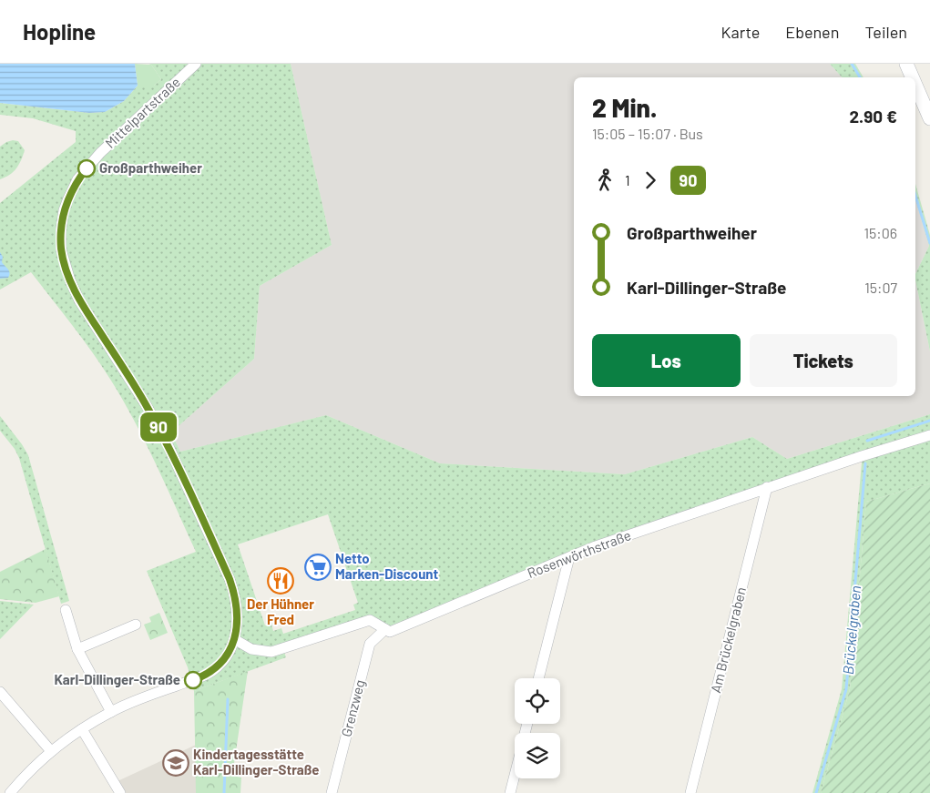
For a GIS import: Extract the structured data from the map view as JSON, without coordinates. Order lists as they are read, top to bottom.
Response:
{
  "streets": {
    "street": [
      "Mittelpartstraße",
      "Rosenwörthstraße",
      "Am Brückelgraben",
      "Grenzweg"
    ]
  },
  "crossings": [
    ["Rosenwörthstraße", "Am Brückelgraben"],
    ["Rosenwörthstraße", "Grenzweg"]
  ],
  "water": ["Brückelgraben"],
  "places": {
    "other": ["Großparthweiher", "Karl-Dillinger-Straße"],
    "supermarket": ["Netto Marken-Discount"],
    "restaurant": ["Der Hühner Fred"],
    "school or university": ["Kindertagesstätte Karl-Dillinger-Straße"]
  },
  "lines": ["bus line 90"],
  "page": {
    "header": "Hopline",
    "nav": ["Karte", "Ebenen", "Teilen"],
    "on_map": "90",
    "heading": ["2 Min.", "15:05 – 15:07 · Bus", "2.90 €"],
    "legs": ["1", "90"],
    "list": [
      {
        "name": "Großparthweiher",
        "value": "15:06"
      },
      {
        "name": "Karl-Dillinger-Straße",
        "value": "15:07"
      }
    ],
    "buttons": ["Los", "Tickets"]
  }
}
